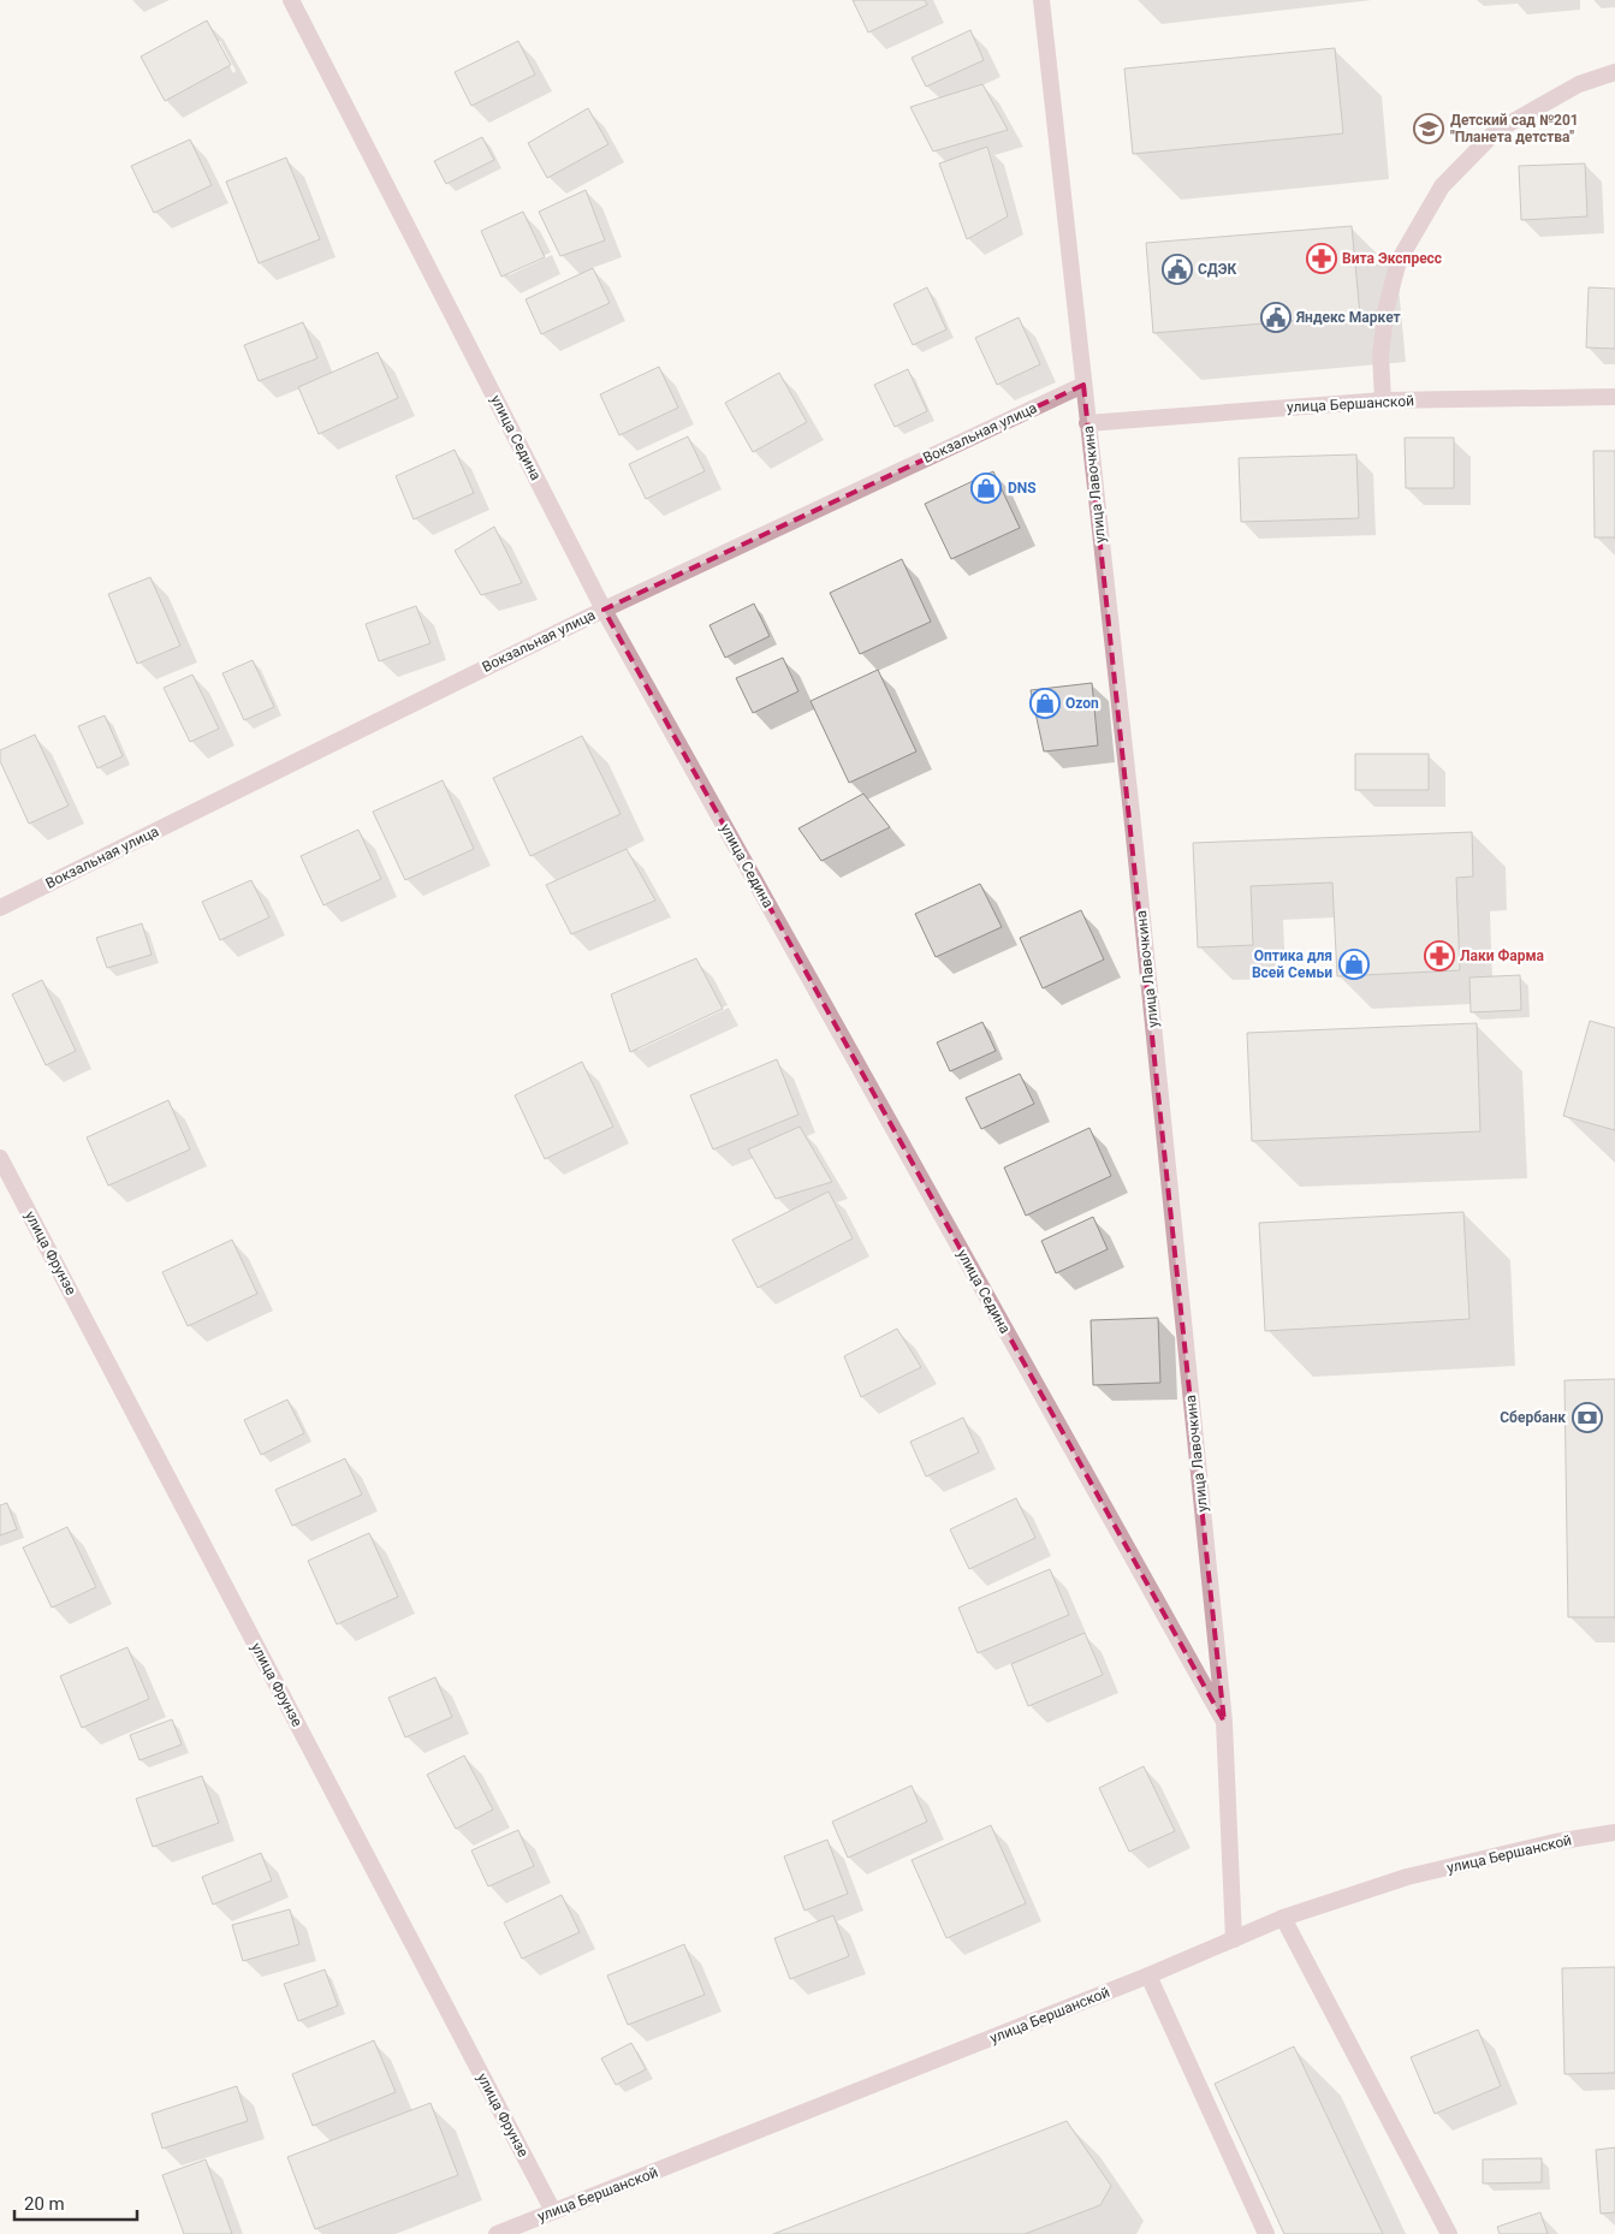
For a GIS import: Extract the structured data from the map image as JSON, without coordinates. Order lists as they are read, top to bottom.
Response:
{
  "streets": {
    "street": [
      "улица Бершанской",
      "Вокзальная улица",
      "улица Седина",
      "улица Лавочкина",
      "улица Фрунзе"
    ]
  },
  "crossings": [
    ["улица Бершанской", "улица Лавочкина"],
    ["улица Бершанской", "улица Фрунзе"],
    ["Вокзальная улица", "улица Седина"],
    ["Вокзальная улица", "улица Лавочкина"],
    ["улица Седина", "улица Лавочкина"]
  ],
  "places": {
    "school or university": ["Детский сад №201 \"Планета детства\""],
    "pharmacy": ["Вита Экспресс", "Лаки Фарма"],
    "public building": ["СДЭК", "Яндекс Маркет"],
    "shop": ["DNS", "Ozon", "Оптика для Всей Семьи"],
    "bank": ["Сбербанк"]
  },
  "scale_bar": "20 m"
}
